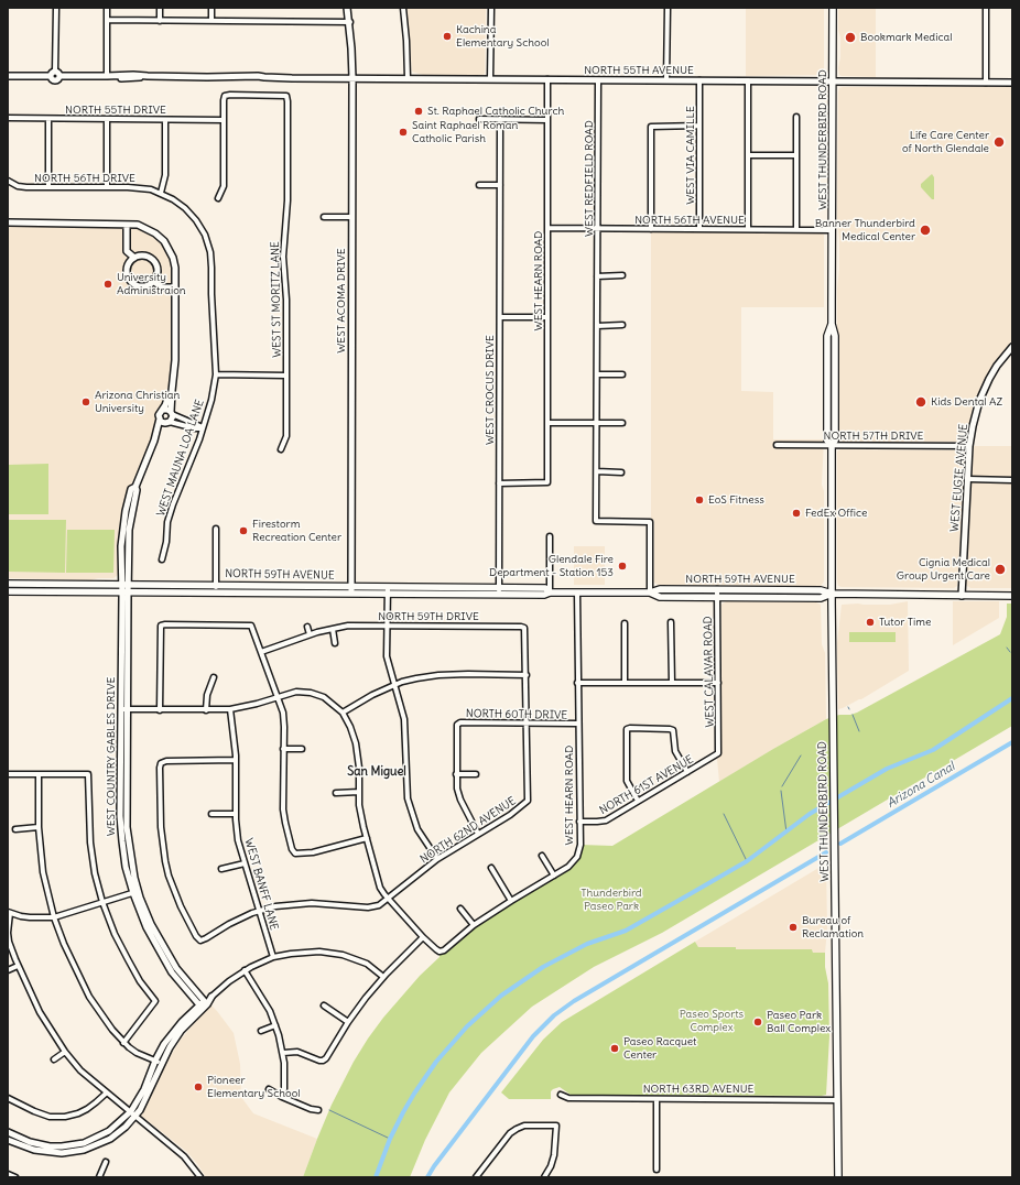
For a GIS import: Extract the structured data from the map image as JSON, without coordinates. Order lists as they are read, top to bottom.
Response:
{
  "streets": {
    "main road": ["WEST THUNDERBIRD ROAD", "NORTH 59TH AVENUE"],
    "street": [
      "NORTH 55TH AVENUE",
      "NORTH 55TH DRIVE",
      "WEST VIA CAMILLE",
      "NORTH 56TH DRIVE",
      "WEST REDFIELD ROAD",
      "NORTH 56TH AVENUE",
      "WEST HEARN ROAD",
      "WEST ST MORITZ LANE",
      "WEST ACOMA DRIVE",
      "WEST CROCUS DRIVE",
      "NORTH 57TH DRIVE",
      "WEST MAUNA LOA LANE",
      "WEST EUGIE AVENUE",
      "NORTH 59TH DRIVE",
      "WEST CALAVAR ROAD",
      "NORTH 60TH DRIVE",
      "WEST COUNTRY GABLES DRIVE",
      "NORTH 61ST AVENUE",
      "NORTH 62ND AVENUE",
      "WEST BANFF LANE",
      "NORTH 63RD AVENUE"
    ]
  },
  "crossings": [
    ["NORTH 55TH AVENUE", "WEST THUNDERBIRD ROAD"],
    ["NORTH 55TH AVENUE", "WEST VIA CAMILLE"],
    ["NORTH 55TH AVENUE", "WEST REDFIELD ROAD"],
    ["NORTH 55TH AVENUE", "WEST HEARN ROAD"],
    ["NORTH 55TH AVENUE", "WEST ACOMA DRIVE"],
    ["NORTH 55TH DRIVE", "WEST ST MORITZ LANE"],
    ["WEST THUNDERBIRD ROAD", "NORTH 56TH AVENUE"],
    ["WEST THUNDERBIRD ROAD", "NORTH 57TH DRIVE"],
    ["WEST THUNDERBIRD ROAD", "NORTH 59TH AVENUE"],
    ["WEST THUNDERBIRD ROAD", "NORTH 63RD AVENUE"],
    ["WEST VIA CAMILLE", "NORTH 56TH AVENUE"],
    ["NORTH 56TH DRIVE", "WEST MAUNA LOA LANE"],
    ["WEST REDFIELD ROAD", "NORTH 56TH AVENUE"],
    ["WEST REDFIELD ROAD", "NORTH 59TH AVENUE"],
    ["NORTH 56TH AVENUE", "WEST HEARN ROAD"],
    ["WEST HEARN ROAD", "WEST CROCUS DRIVE"],
    ["WEST HEARN ROAD", "NORTH 59TH AVENUE"],
    ["WEST HEARN ROAD", "NORTH 60TH DRIVE"],
    ["WEST HEARN ROAD", "NORTH 61ST AVENUE"],
    ["WEST ACOMA DRIVE", "NORTH 59TH AVENUE"],
    ["WEST CROCUS DRIVE", "NORTH 59TH AVENUE"],
    ["NORTH 57TH DRIVE", "WEST EUGIE AVENUE"],
    ["WEST EUGIE AVENUE", "NORTH 59TH AVENUE"],
    ["NORTH 59TH AVENUE", "WEST CALAVAR ROAD"],
    ["NORTH 59TH AVENUE", "WEST COUNTRY GABLES DRIVE"],
    ["WEST CALAVAR ROAD", "NORTH 61ST AVENUE"],
    ["NORTH 60TH DRIVE", "NORTH 62ND AVENUE"],
    ["NORTH 62ND AVENUE", "WEST BANFF LANE"]
  ],
  "districts": ["San Miguel"],
  "water": ["Arizona Canal"],
  "parks": ["Thunderbird Paseo Park", "Paseo Sports Complex"],
  "places": [
    "Kachina Elementary School",
    "Bookmark Medical",
    "St. Raphael Catholic Church",
    "Saint Raphael Roman Catholic Parish",
    "Life Care Center of North Glendale",
    "Banner Thunderbird Medical Center",
    "University Administraion",
    "Arizona Christian University",
    "Kids Dental AZ",
    "EoS Fitness",
    "FedEx Office",
    "Firestorm Recreation Center",
    "Glendale Fire Department - Station 153",
    "Cignia Medical Group Urgent Care",
    "Tutor Time",
    "Bureau of Reclamation",
    "Paseo Park Ball Complex",
    "Paseo Racquet Center",
    "Pioneer Elementary School"
  ]
}
